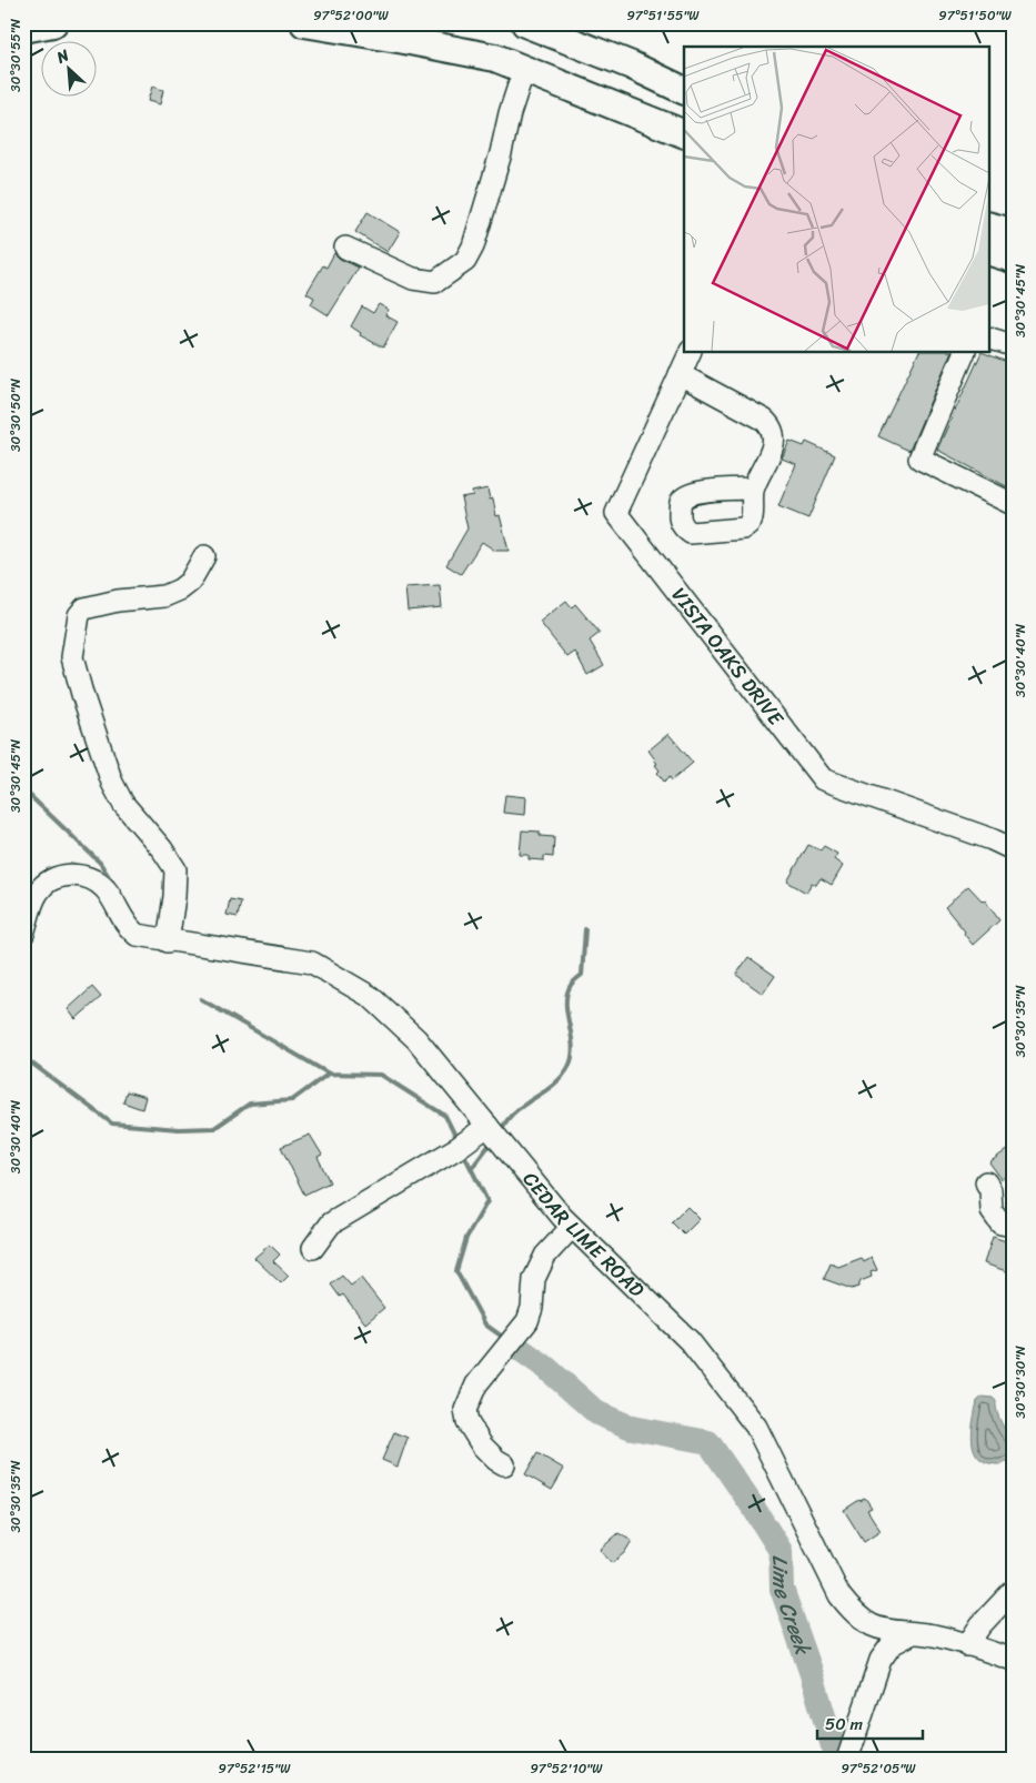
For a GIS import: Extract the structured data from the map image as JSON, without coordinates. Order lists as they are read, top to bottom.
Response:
{
  "streets": {
    "street": ["VISTA OAKS DRIVE", "CEDAR LIME ROAD"]
  },
  "water": ["Lime Creek"],
  "scale_bar": "50 m",
  "north": "top left",
  "coordinates": [
    "97°52'00\"W",
    "97°51'55\"W",
    "97°51'50\"W",
    "30°30'55\"N",
    "30°30'45\"N",
    "30°30'50\"N",
    "30°30'40\"N",
    "30°30'35\"N",
    "30°30'30\"N",
    "97°52'15\"W",
    "97°52'10\"W",
    "97°52'05\"W"
  ]
}
